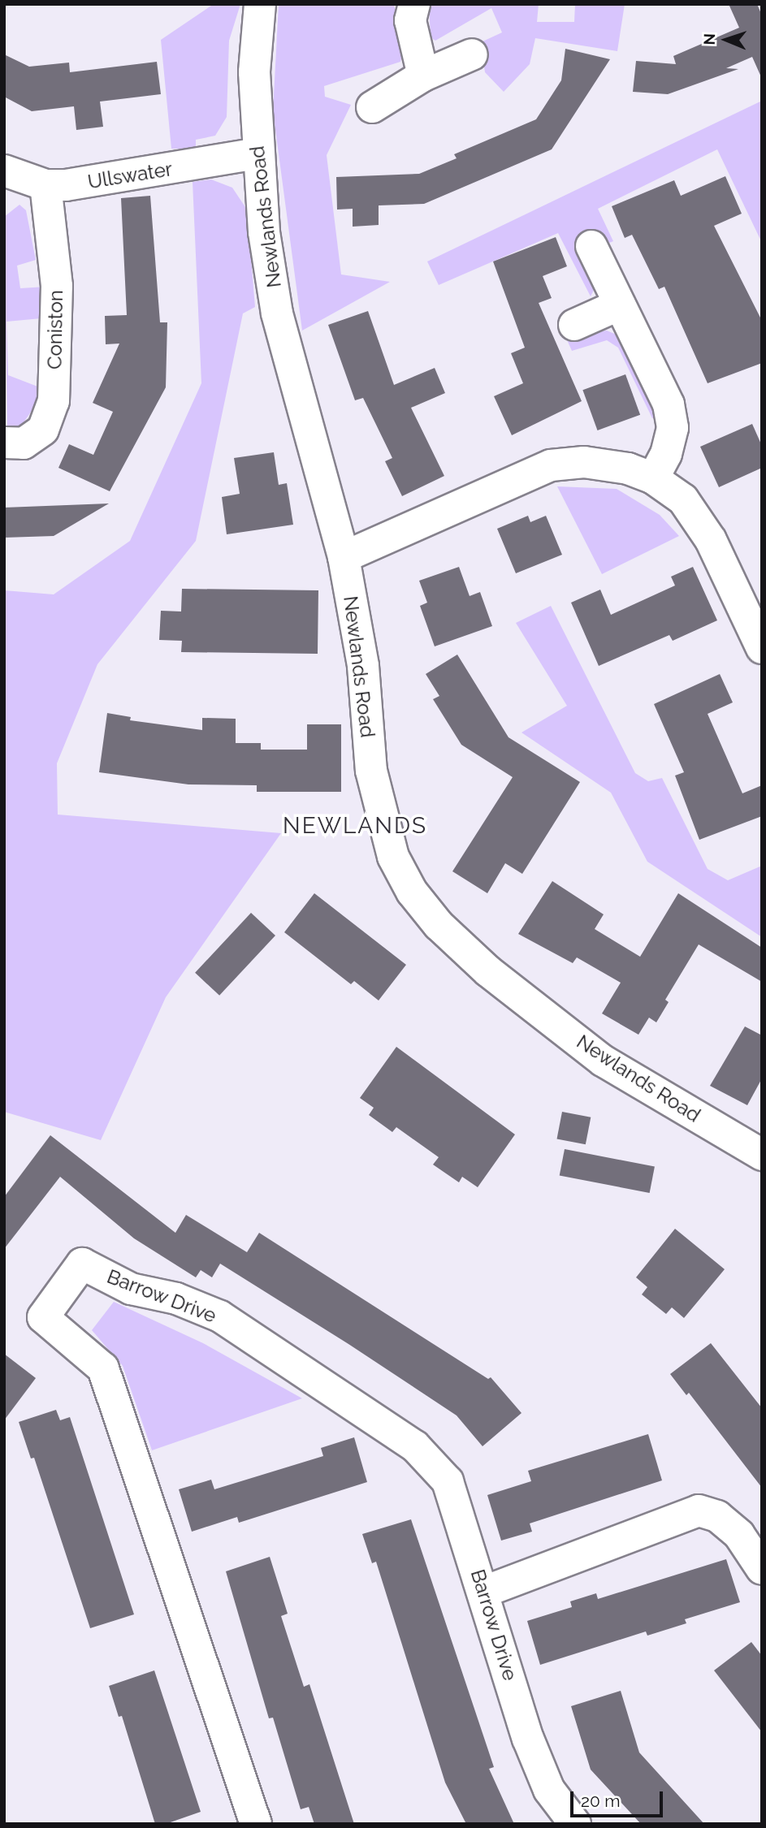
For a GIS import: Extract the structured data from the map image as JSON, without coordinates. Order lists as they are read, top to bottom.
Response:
{
  "streets": {
    "street": [
      "Ullswater",
      "Newlands Road",
      "Coniston",
      "Barrow Drive"
    ]
  },
  "crossings": [
    ["Ullswater", "Newlands Road"],
    ["Ullswater", "Coniston"]
  ],
  "districts": ["NEWLANDS"],
  "scale_bar": "20 m",
  "north": "left"
}
